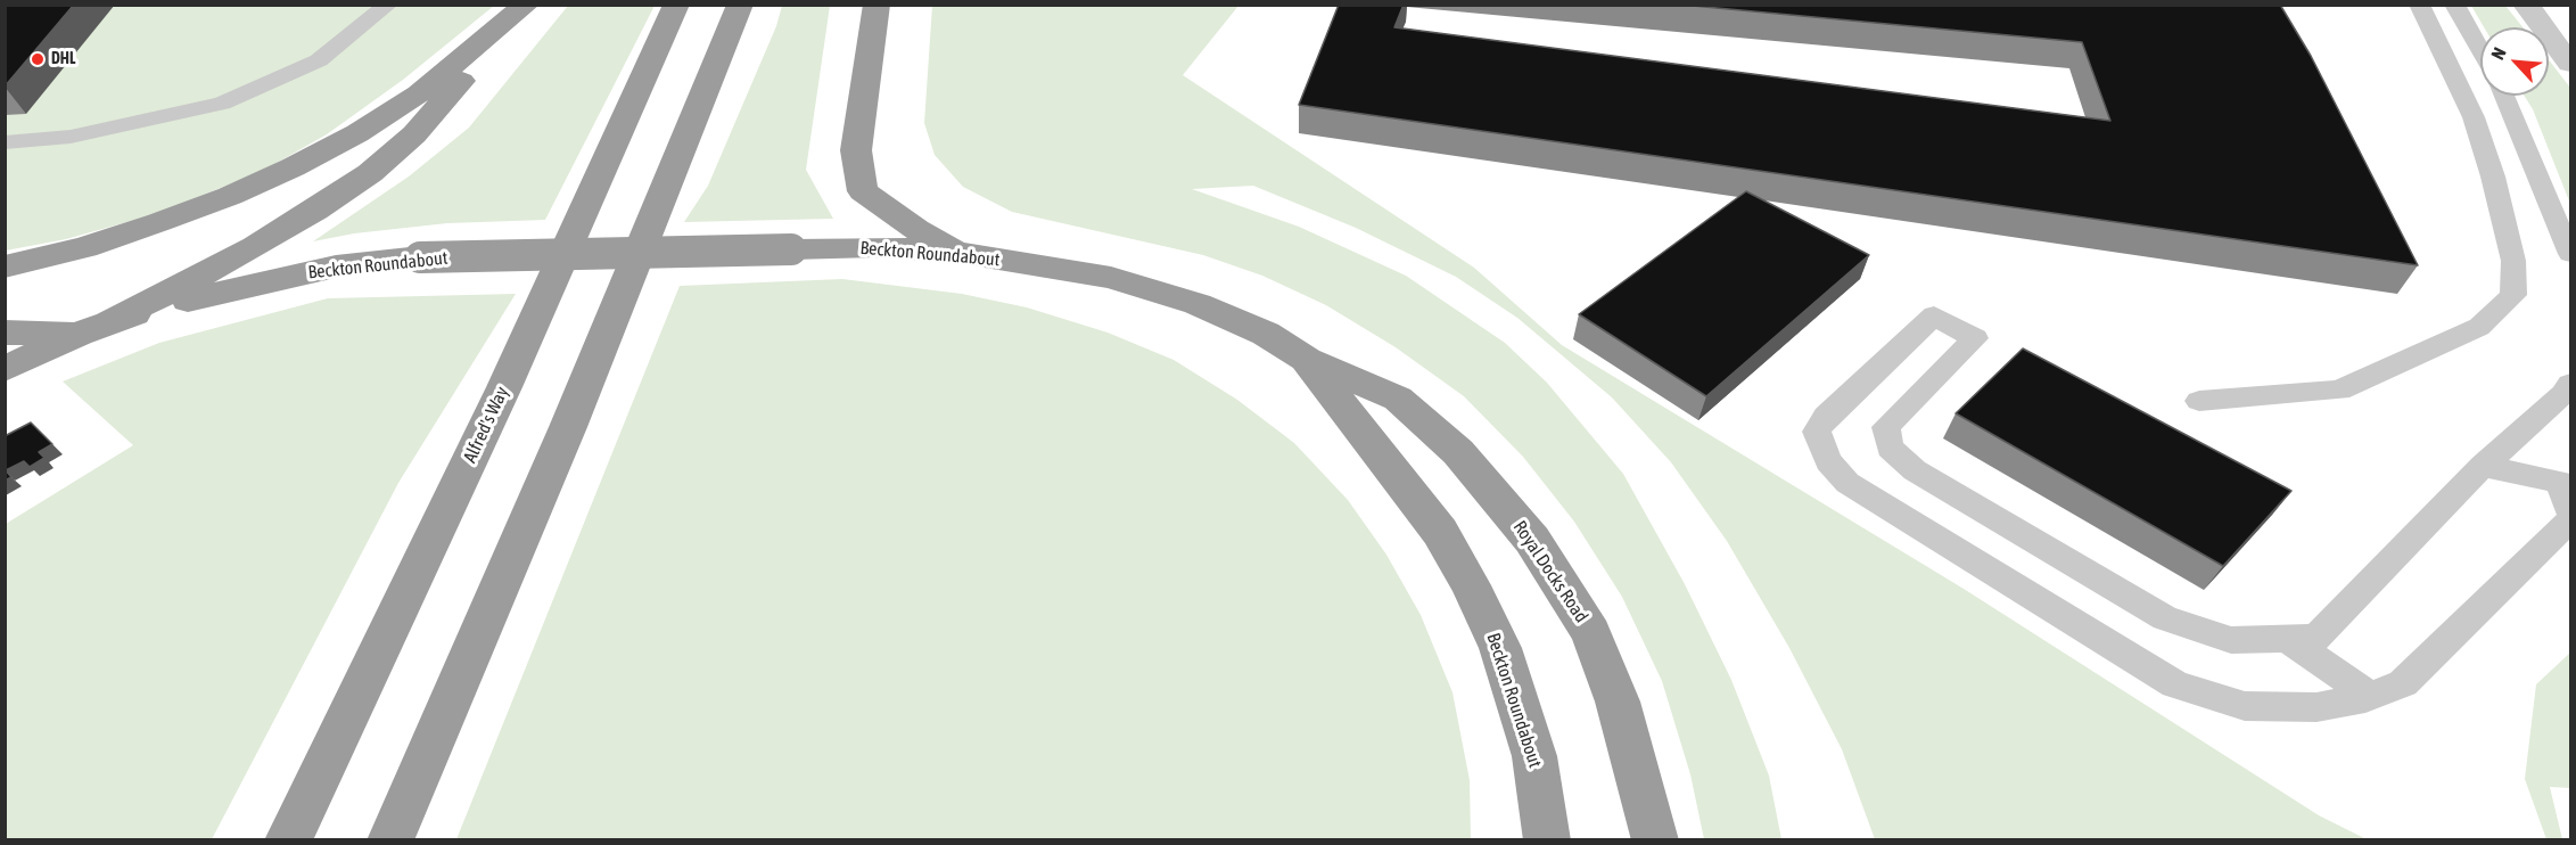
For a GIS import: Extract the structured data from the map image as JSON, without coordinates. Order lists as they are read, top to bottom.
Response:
{
  "streets": {
    "highway": ["Beckton Roundabout", "Alfred's Way", "Royal Docks Road"]
  },
  "crossings": [
    ["Beckton Roundabout", "Royal Docks Road"]
  ],
  "places": ["DHL"],
  "north": "top left"
}
